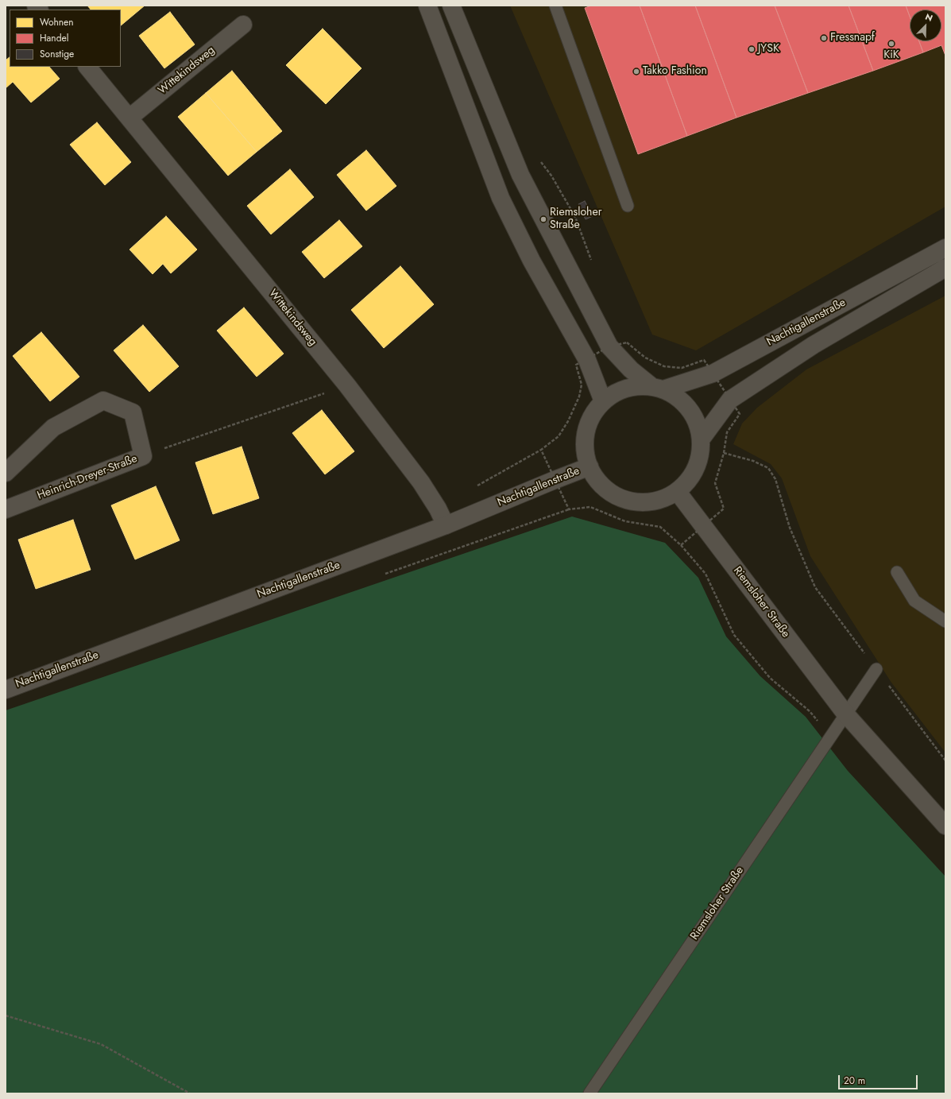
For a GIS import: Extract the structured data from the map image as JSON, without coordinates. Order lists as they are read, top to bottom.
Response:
{
  "streets": {
    "main road": [
      "Wittekindsweg",
      "Nachtigallenstraße",
      "Heinrich-Dreyer-Straße",
      "Riemsloher Straße"
    ]
  },
  "crossings": [
    ["Wittekindsweg", "Nachtigallenstraße"]
  ],
  "places": [
    "Fressnapf",
    "KiK",
    "JYSK",
    "Takko Fashion",
    "Riemsloher Straße"
  ],
  "legend": ["Wohnen", "Handel", "Sonstige"],
  "scale_bar": "20 m",
  "north": "top right"
}
